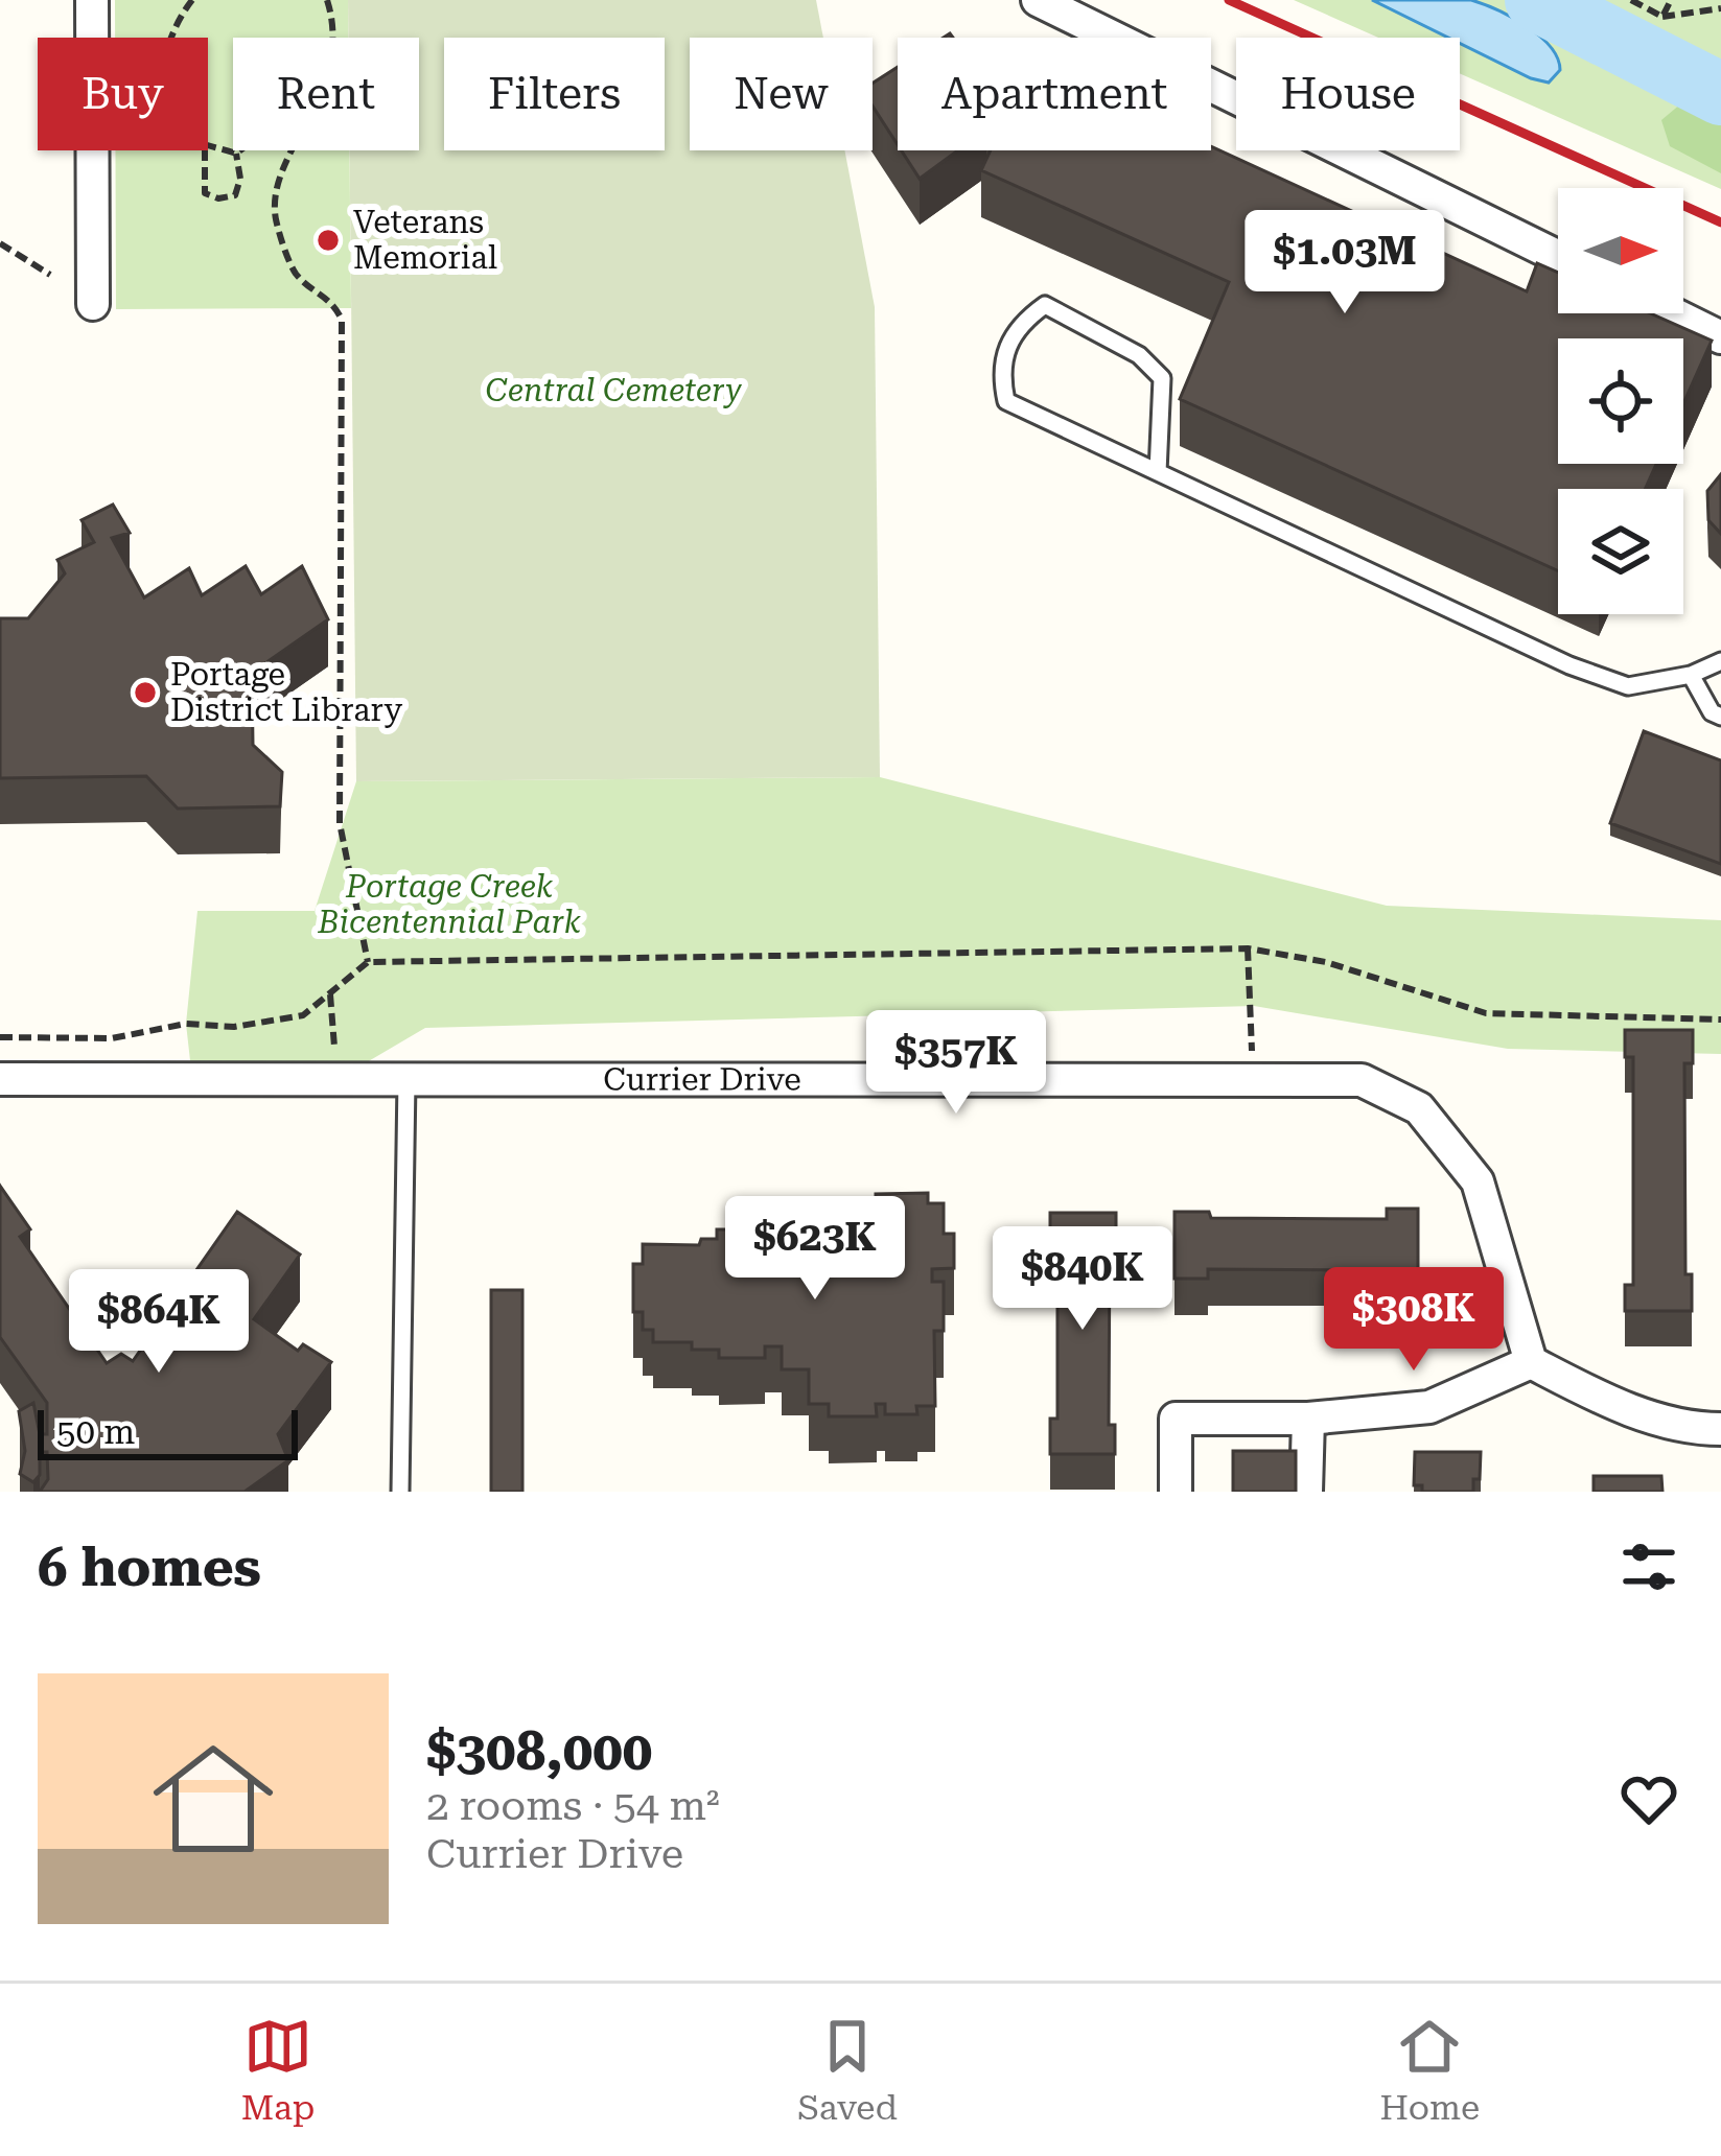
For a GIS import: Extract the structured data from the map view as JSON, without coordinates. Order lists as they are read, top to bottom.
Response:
{
  "streets": {
    "street": ["Currier Drive"]
  },
  "parks": ["Central Cemetery", "Portage Creek Bicentennial Park"],
  "places": ["Veterans Memorial", "Portage District Library"],
  "scale_bar": "50 m",
  "north": "right",
  "page": {
    "chip": [
      "Buy",
      "Rent",
      "Filters",
      "New",
      "Apartment",
      "House"
    ],
    "price": [
      "$1.03M",
      "$357K",
      "$623K",
      "$840K",
      "$308K",
      "$864K"
    ],
    "scale": "50 m",
    "heading": "6 homes",
    "list": [
      {
        "name": "$308,000",
        "note": "2 rooms · 54 m² · Currier Drive"
      }
    ],
    "tabs": ["Map", "Saved", "Home"]
  }
}
